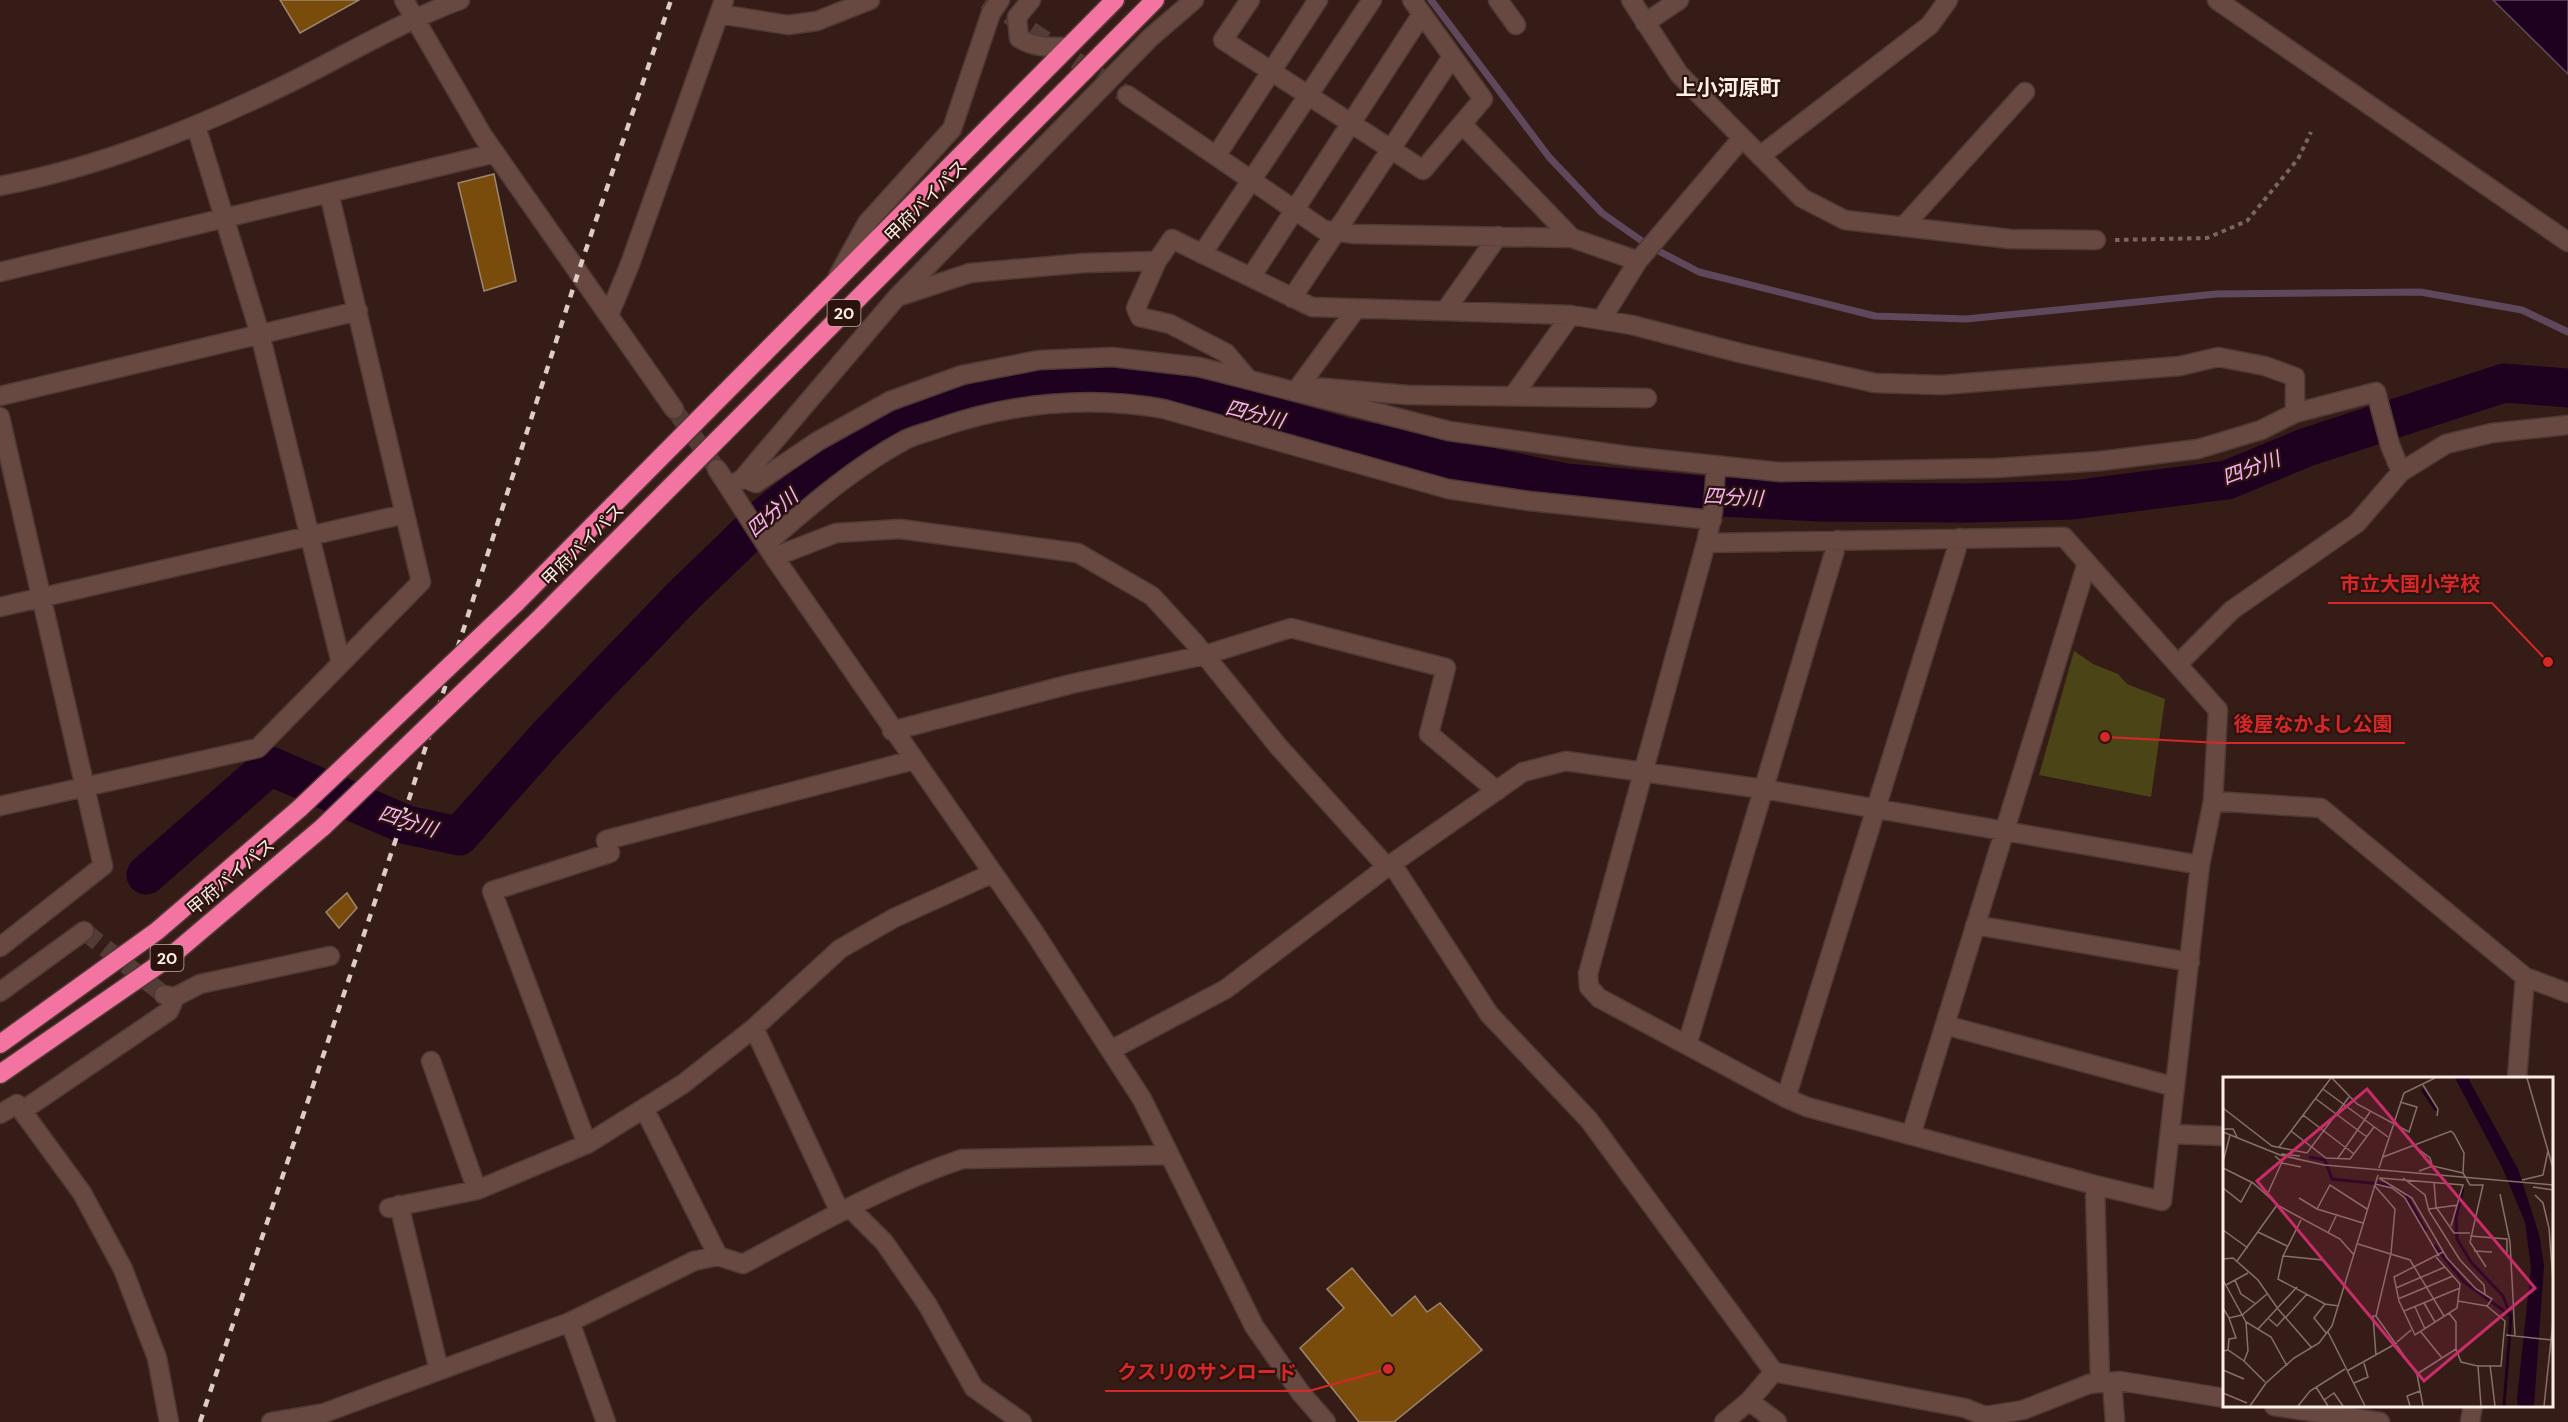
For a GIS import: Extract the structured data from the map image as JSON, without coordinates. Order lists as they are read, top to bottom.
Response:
{
  "streets": {
    "highway": ["甲府バイパス", "20"]
  },
  "districts": ["上小河原町"],
  "water": ["四分川"],
  "places": ["市立大国小学校", "後屋なかよし公園", "クスリのサンロード"]
}
